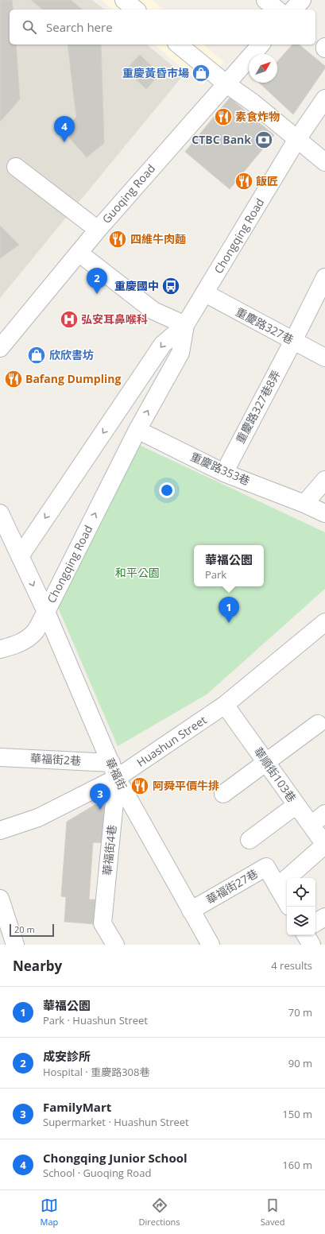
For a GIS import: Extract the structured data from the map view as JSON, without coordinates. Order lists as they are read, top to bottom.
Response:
{
  "streets": {
    "street": [
      "Guoqing Road",
      "Chongqing Road",
      "重慶路327巷",
      "重慶路327巷8弄",
      "重慶路353巷",
      "Huashun Street",
      "華福街2巷",
      "華福街",
      "華順街103巷",
      "華福街4巷",
      "華福街27巷"
    ]
  },
  "crossings": [
    ["Chongqing Road", "重慶路327巷"],
    ["Chongqing Road", "重慶路353巷"],
    ["Chongqing Road", "華福街"],
    ["重慶路327巷", "重慶路327巷8弄"],
    ["重慶路327巷8弄", "重慶路353巷"],
    ["Huashun Street", "華福街2巷"],
    ["Huashun Street", "華福街"],
    ["Huashun Street", "華順街103巷"],
    ["Huashun Street", "華福街4巷"],
    ["華福街2巷", "華福街"],
    ["華福街2巷", "華福街4巷"],
    ["華福街", "華福街4巷"],
    ["華福街", "華福街27巷"]
  ],
  "parks": ["和平公園"],
  "places": {
    "shop": ["重慶黃昏市場", "欣欣書坊"],
    "restaurant": [
      "素食炸物",
      "飯匠",
      "四維牛肉麵",
      "Bafang Dumpling",
      "阿舜平價牛排"
    ],
    "bank": ["CTBC Bank"],
    "bus stop": ["重慶國中"],
    "hospital": ["弘安耳鼻喉科"]
  },
  "scale_bar": "20 m",
  "north": "top right",
  "page": {
    "search": "Search here",
    "pins": [
      "4",
      "2",
      "1",
      "3"
    ],
    "popup": ["華福公園", "Park"],
    "scale": "20 m",
    "heading": ["Nearby", "4 results"],
    "list": [
      {
        "mark": "1",
        "name": "華福公園",
        "note": "Park · Huashun Street",
        "value": "70 m"
      },
      {
        "mark": "2",
        "name": "成安診所",
        "note": "Hospital · 重慶路308巷",
        "value": "90 m"
      },
      {
        "mark": "3",
        "name": "FamilyMart",
        "note": "Supermarket · Huashun Street",
        "value": "150 m"
      },
      {
        "mark": "4",
        "name": "Chongqing Junior School",
        "note": "School · Guoqing Road",
        "value": "160 m"
      }
    ],
    "nav": ["Map", "Directions", "Saved"]
  }
}
